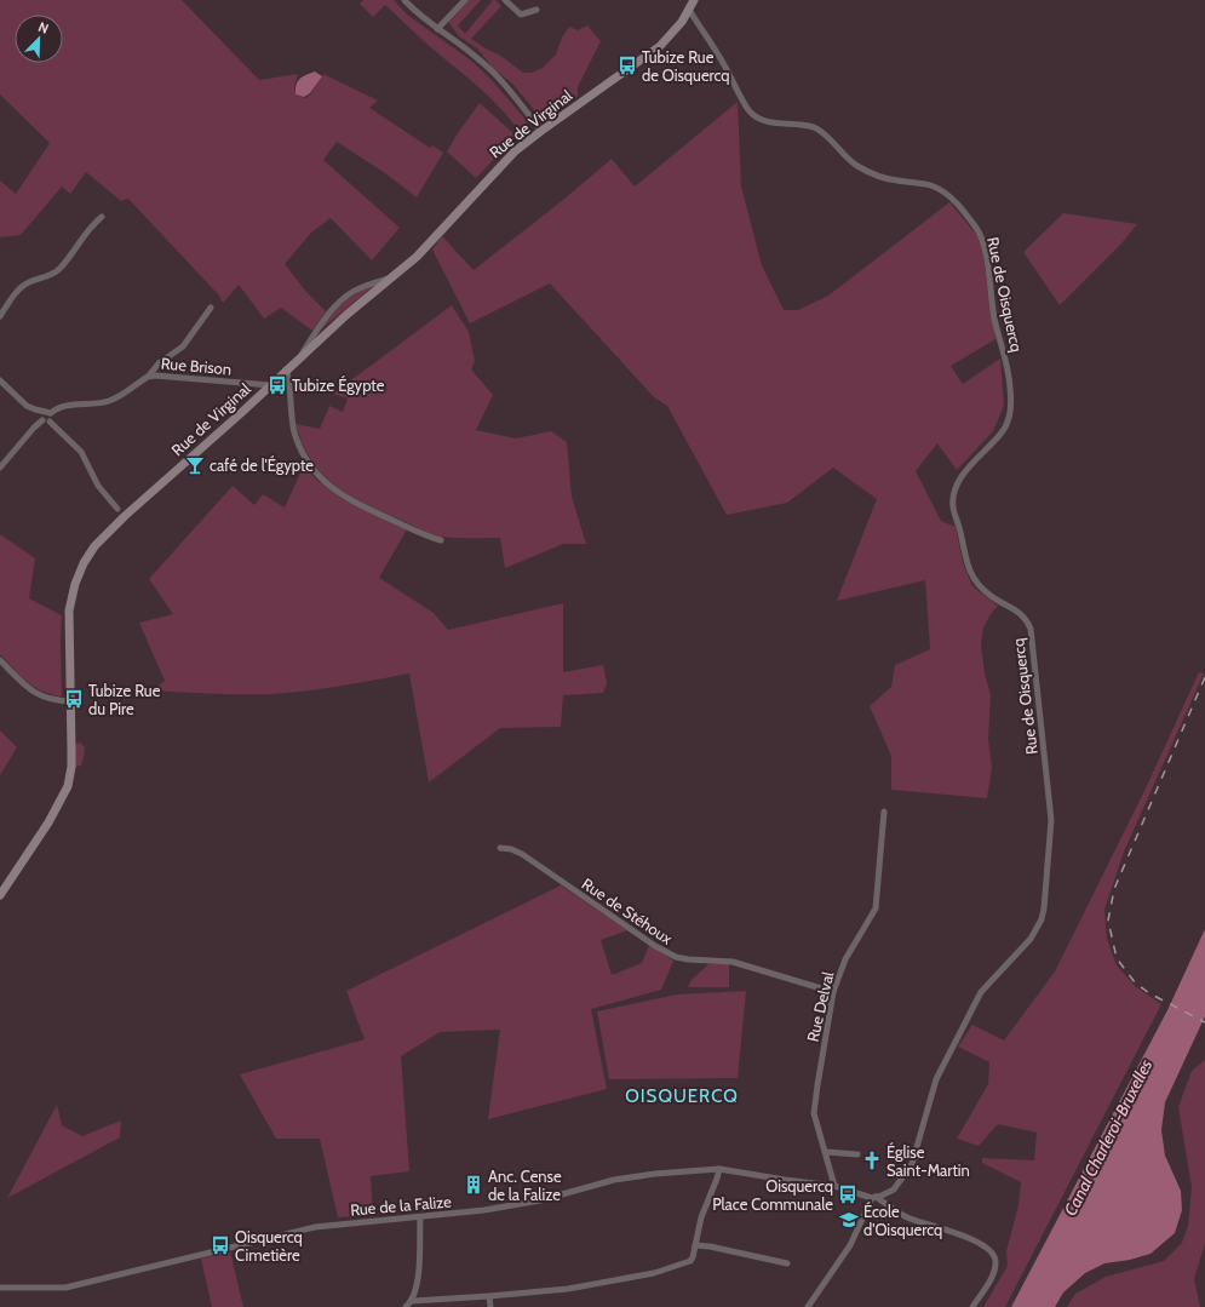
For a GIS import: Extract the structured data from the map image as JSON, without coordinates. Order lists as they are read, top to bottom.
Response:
{
  "streets": {
    "street": [
      "Rue de Virginal",
      "Rue de Oisquercq",
      "Rue Brison",
      "Rue de Stéhoux",
      "Rue Delval",
      "Rue de la Falize"
    ]
  },
  "crossings": [
    ["Rue de Virginal", "Rue de Oisquercq"],
    ["Rue de Virginal", "Rue Brison"],
    ["Rue de Oisquercq", "Rue de la Falize"],
    ["Rue de Stéhoux", "Rue Delval"],
    ["Rue Delval", "Rue de la Falize"]
  ],
  "districts": ["OISQUERCQ"],
  "water": ["Canal Charleroi-Bruxelles"],
  "places": {
    "bus stop": [
      "Tubize Rue de Oisquercq",
      "Tubize Égypte",
      "Tubize Rue du Pire",
      "Oisquercq Place Communale",
      "Oisquercq Cimetière"
    ],
    "bar": ["café de l'Égypte"],
    "church": ["Église Saint-Martin"],
    "building": ["Anc. Cense de la Falize"],
    "school or university": ["École d'Oisquercq"]
  },
  "north": "top right"
}
